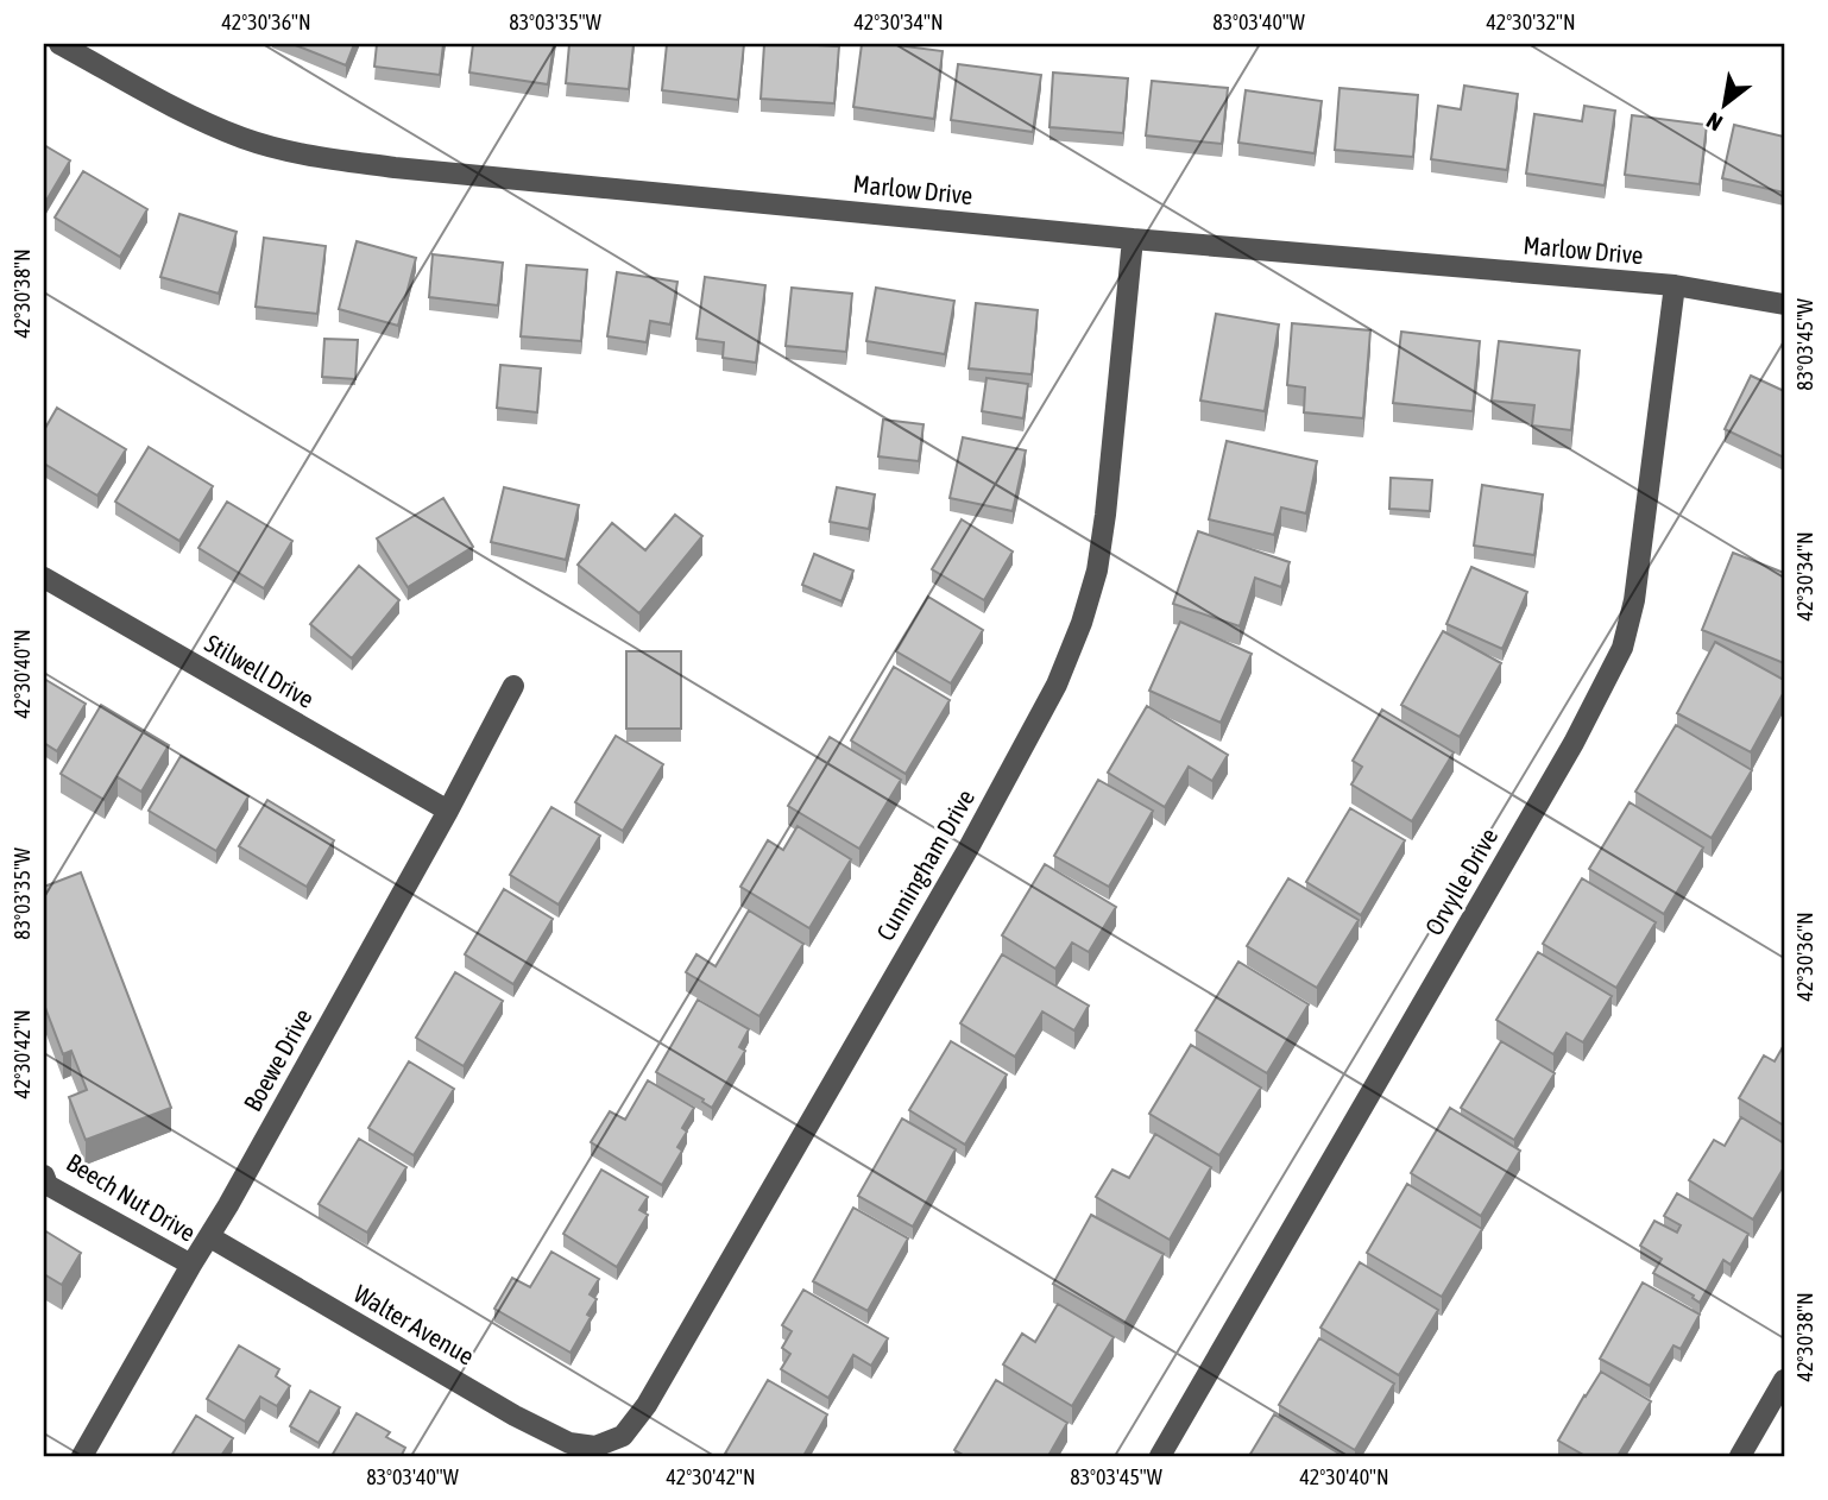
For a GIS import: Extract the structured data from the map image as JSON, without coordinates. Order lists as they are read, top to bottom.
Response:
{
  "streets": {
    "street": [
      "Marlow Drive",
      "Stilwell Drive",
      "Cunningham Drive",
      "Orvylle Drive",
      "Boewe Drive",
      "Beech Nut Drive",
      "Walter Avenue"
    ]
  },
  "crossings": [
    ["Marlow Drive", "Cunningham Drive"],
    ["Marlow Drive", "Orvylle Drive"],
    ["Stilwell Drive", "Boewe Drive"],
    ["Cunningham Drive", "Walter Avenue"],
    ["Boewe Drive", "Beech Nut Drive"],
    ["Boewe Drive", "Walter Avenue"]
  ],
  "north": "bottom left",
  "coordinates": [
    "42°30'36\"N",
    "83°03'35\"W",
    "42°30'34\"N",
    "83°03'40\"W",
    "42°30'32\"N",
    "42°30'38\"N",
    "83°03'45\"W",
    "42°30'40\"N",
    "42°30'42\"N"
  ]
}
